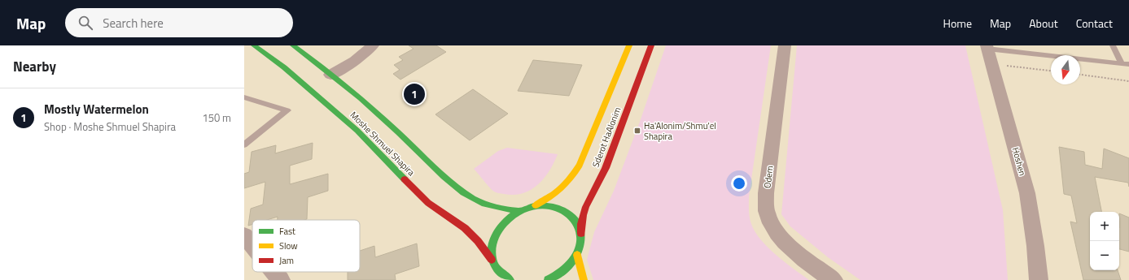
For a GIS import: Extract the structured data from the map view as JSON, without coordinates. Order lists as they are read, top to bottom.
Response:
{
  "streets": {
    "main road": ["Sderot HaAlonim", "Moshe Shmuel Shapira"],
    "street": ["Hoshen", "Odem"]
  },
  "places": {
    "transit": ["Ha'Alonim/Shmu'el Shapira"]
  },
  "legend": ["Fast", "Slow", "Jam"],
  "north": "bottom",
  "page": {
    "header": "Map",
    "search": "Search here",
    "nav": [
      "Home",
      "Map",
      "About",
      "Contact"
    ],
    "heading": "Nearby",
    "pins": "1",
    "list": [
      {
        "mark": "1",
        "name": "Mostly Watermelon",
        "note": "Shop · Moshe Shmuel Shapira",
        "value": "150 m"
      }
    ],
    "map_buttons": ["+", "−"]
  }
}
